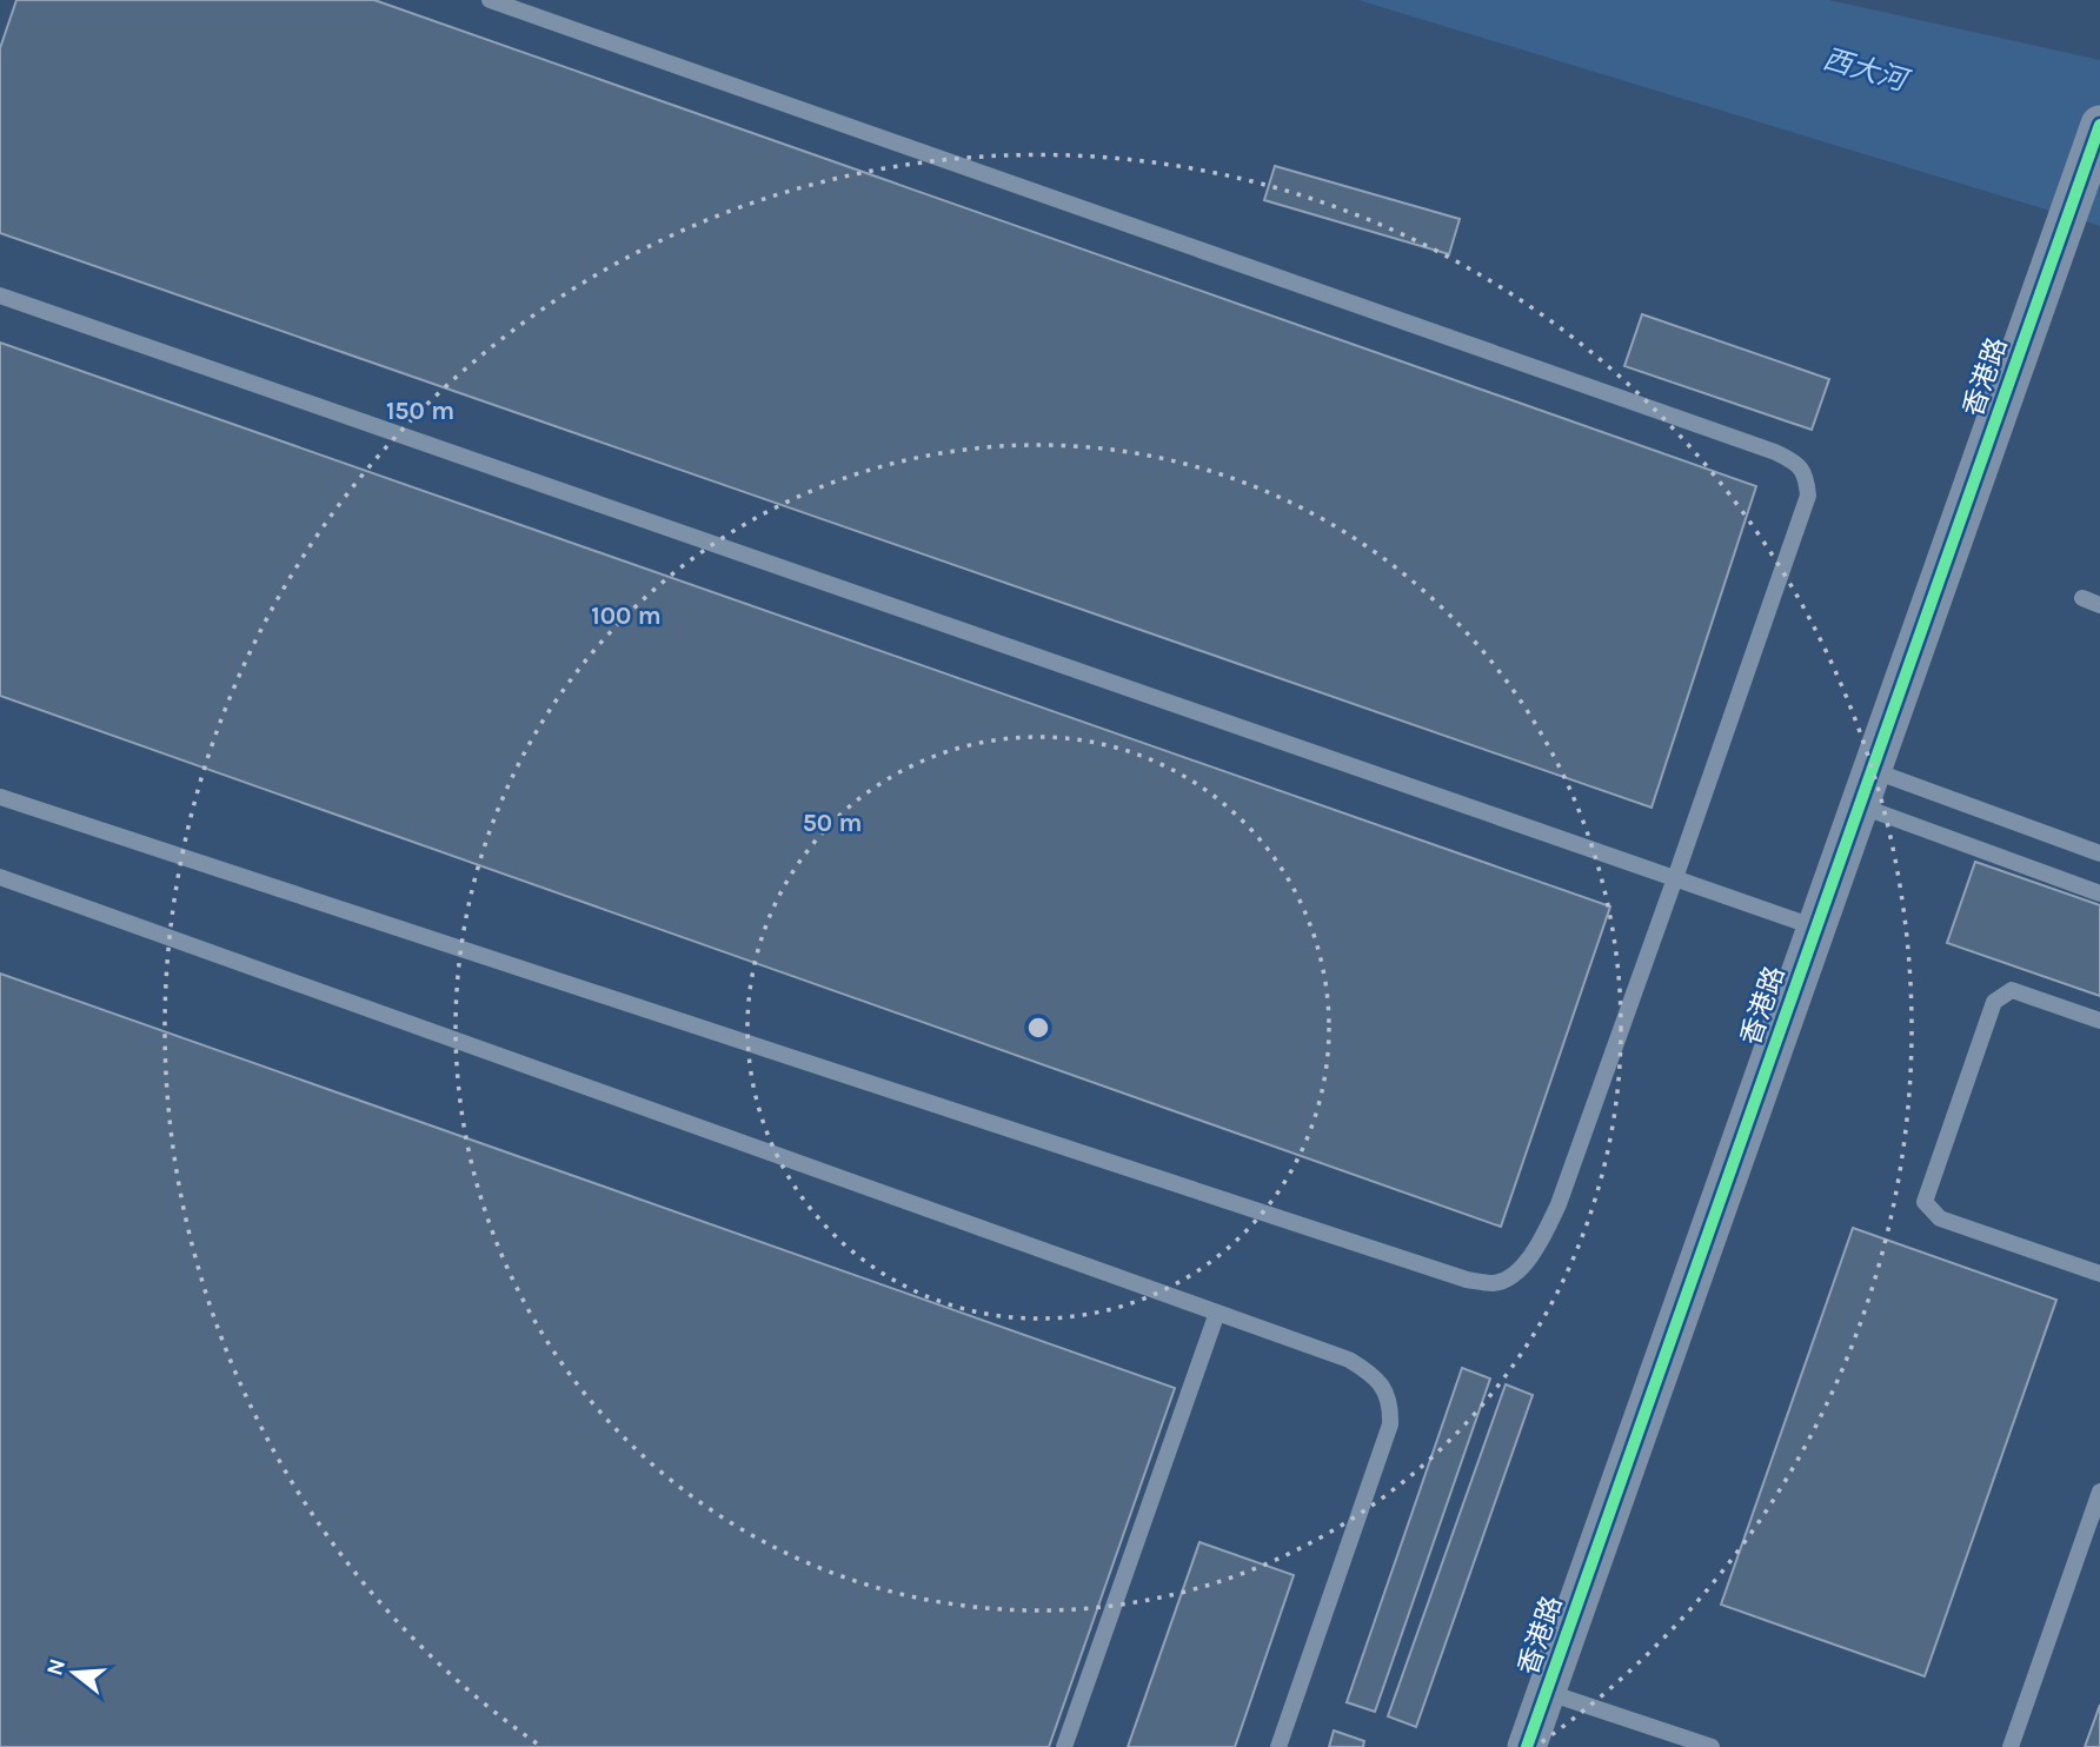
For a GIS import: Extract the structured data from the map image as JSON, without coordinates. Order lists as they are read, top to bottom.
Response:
{
  "streets": {
    "street": ["香港路"]
  },
  "water": ["西大河"],
  "north": "left",
  "rings": ["150 m", "100 m", "50 m"]
}
